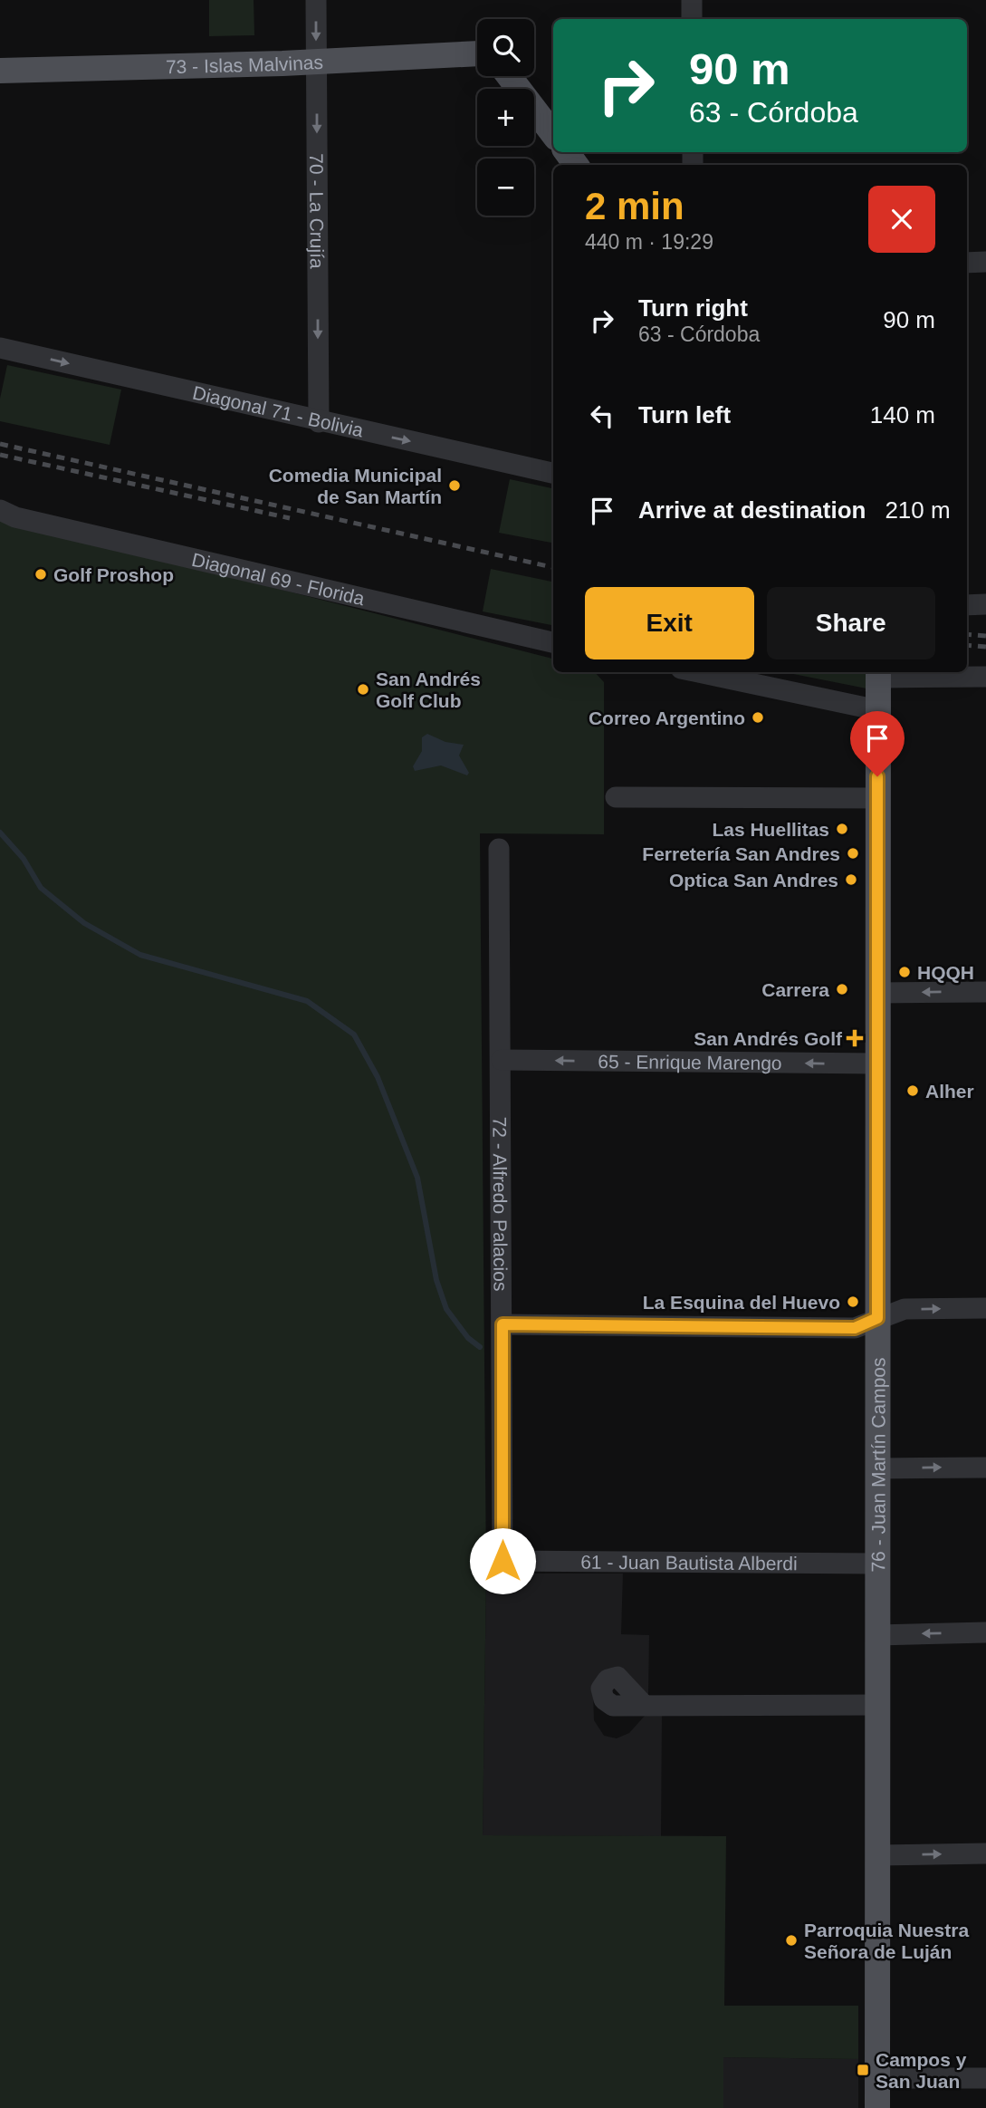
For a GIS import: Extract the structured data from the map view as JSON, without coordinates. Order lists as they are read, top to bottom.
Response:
{
  "streets": {
    "main road": ["73 - Islas Malvinas", "76 - Juan Martín Campos"],
    "street": [
      "70 - La Crujía",
      "Diagonal 71 - Bolivia",
      "Diagonal 69 - Florida",
      "65 - Enrique Marengo",
      "72 - Alfredo Palacios",
      "61 - Juan Bautista Alberdi"
    ]
  },
  "crossings": [
    ["73 - Islas Malvinas", "70 - La Crujía"],
    ["70 - La Crujía", "Diagonal 71 - Bolivia"],
    ["65 - Enrique Marengo", "72 - Alfredo Palacios"],
    ["65 - Enrique Marengo", "76 - Juan Martín Campos"],
    ["72 - Alfredo Palacios", "61 - Juan Bautista Alberdi"],
    ["76 - Juan Martín Campos", "61 - Juan Bautista Alberdi"]
  ],
  "one_way": ["70 - La Crujía", "Diagonal 71 - Bolivia", "65 - Enrique Marengo"],
  "places": {
    "other": [
      "Comedia Municipal de San Martín",
      "Golf Proshop",
      "San Andrés Golf Club",
      "Correo Argentino",
      "Las Huellitas",
      "Ferretería San Andres",
      "Optica San Andres",
      "HQQH",
      "Carrera",
      "Alher",
      "La Esquina del Huevo",
      "Parroquia Nuestra Señora de Luján"
    ],
    "health": ["San Andrés Golf"],
    "transit": ["Campos y San Juan"]
  },
  "page": {
    "map_buttons": ["+", "−"],
    "turn": ["90 m", "63 - Córdoba"],
    "heading": ["2 min", "440 m · 19:29"],
    "list": [
      {
        "name": "Turn right",
        "note": "63 - Córdoba",
        "value": "90 m"
      },
      {
        "name": "Turn left",
        "value": "140 m"
      },
      {
        "name": "Arrive at destination",
        "value": "210 m"
      }
    ],
    "buttons": ["Exit", "Share"]
  }
}
